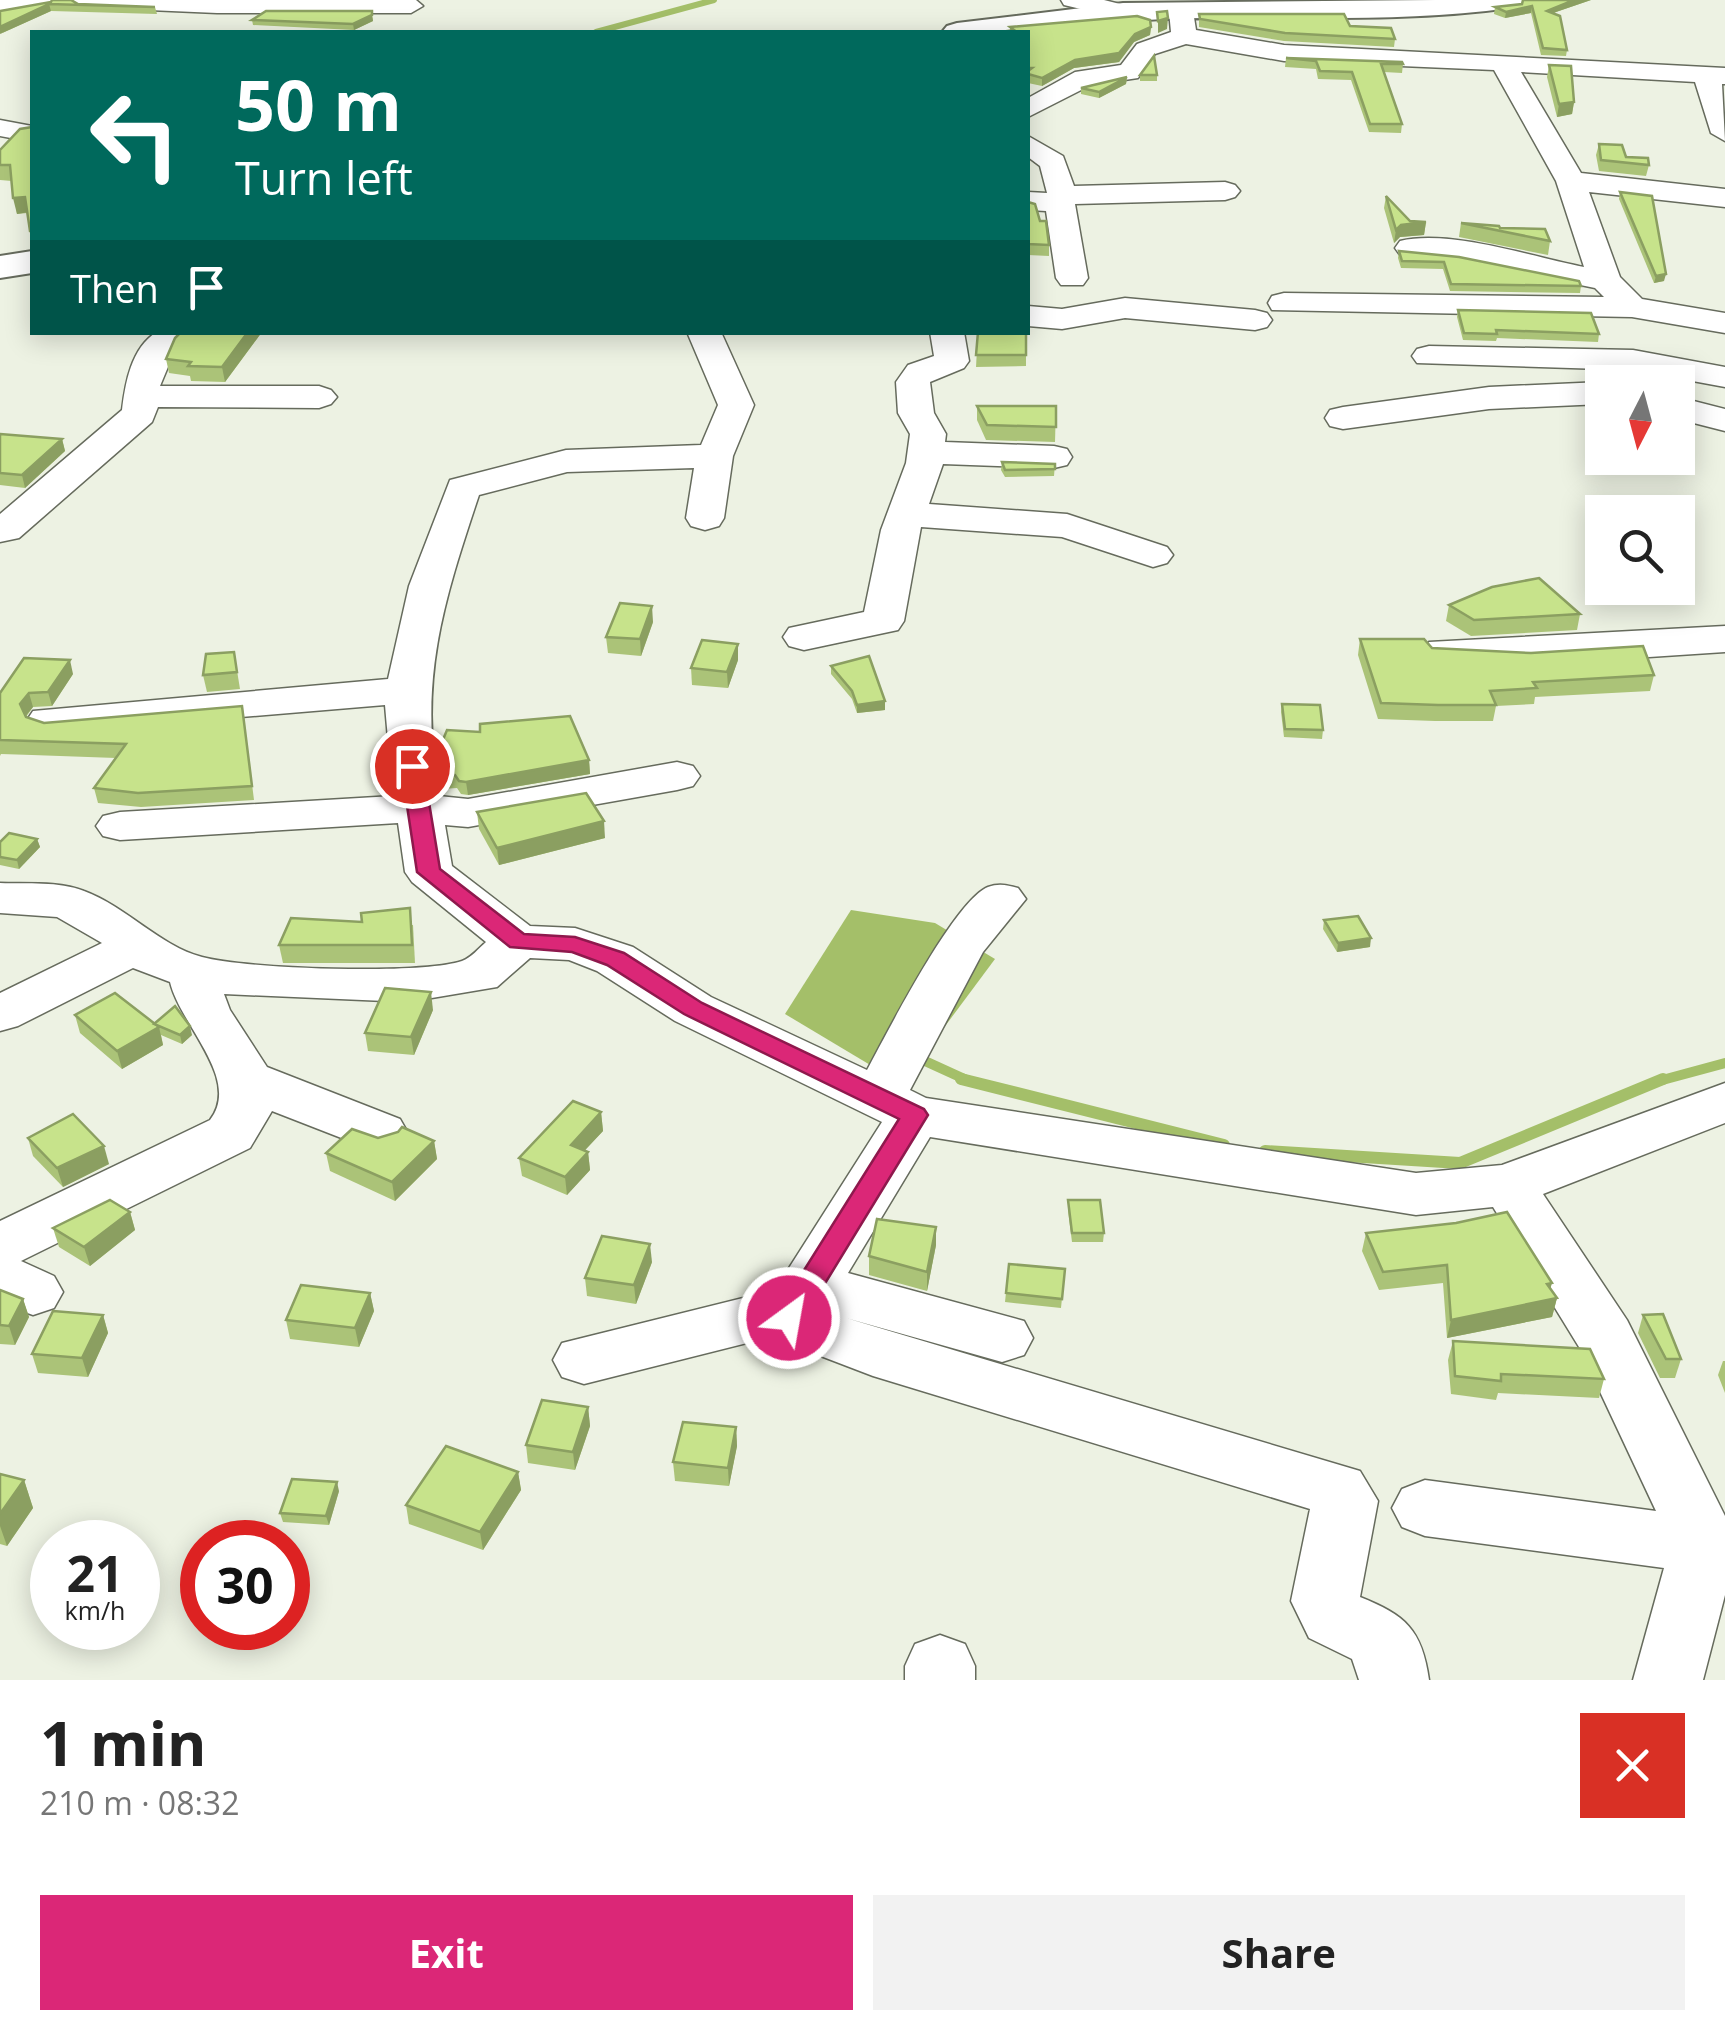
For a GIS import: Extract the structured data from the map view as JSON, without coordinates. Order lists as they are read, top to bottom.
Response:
{
  "north": "bottom",
  "page": {
    "turn": ["50 m", "Turn left"],
    "then": "Then",
    "speed": "21 km/h",
    "limit": "30",
    "heading": ["1 min", "210 m · 08:32"],
    "buttons": ["Exit", "Share"]
  }
}
